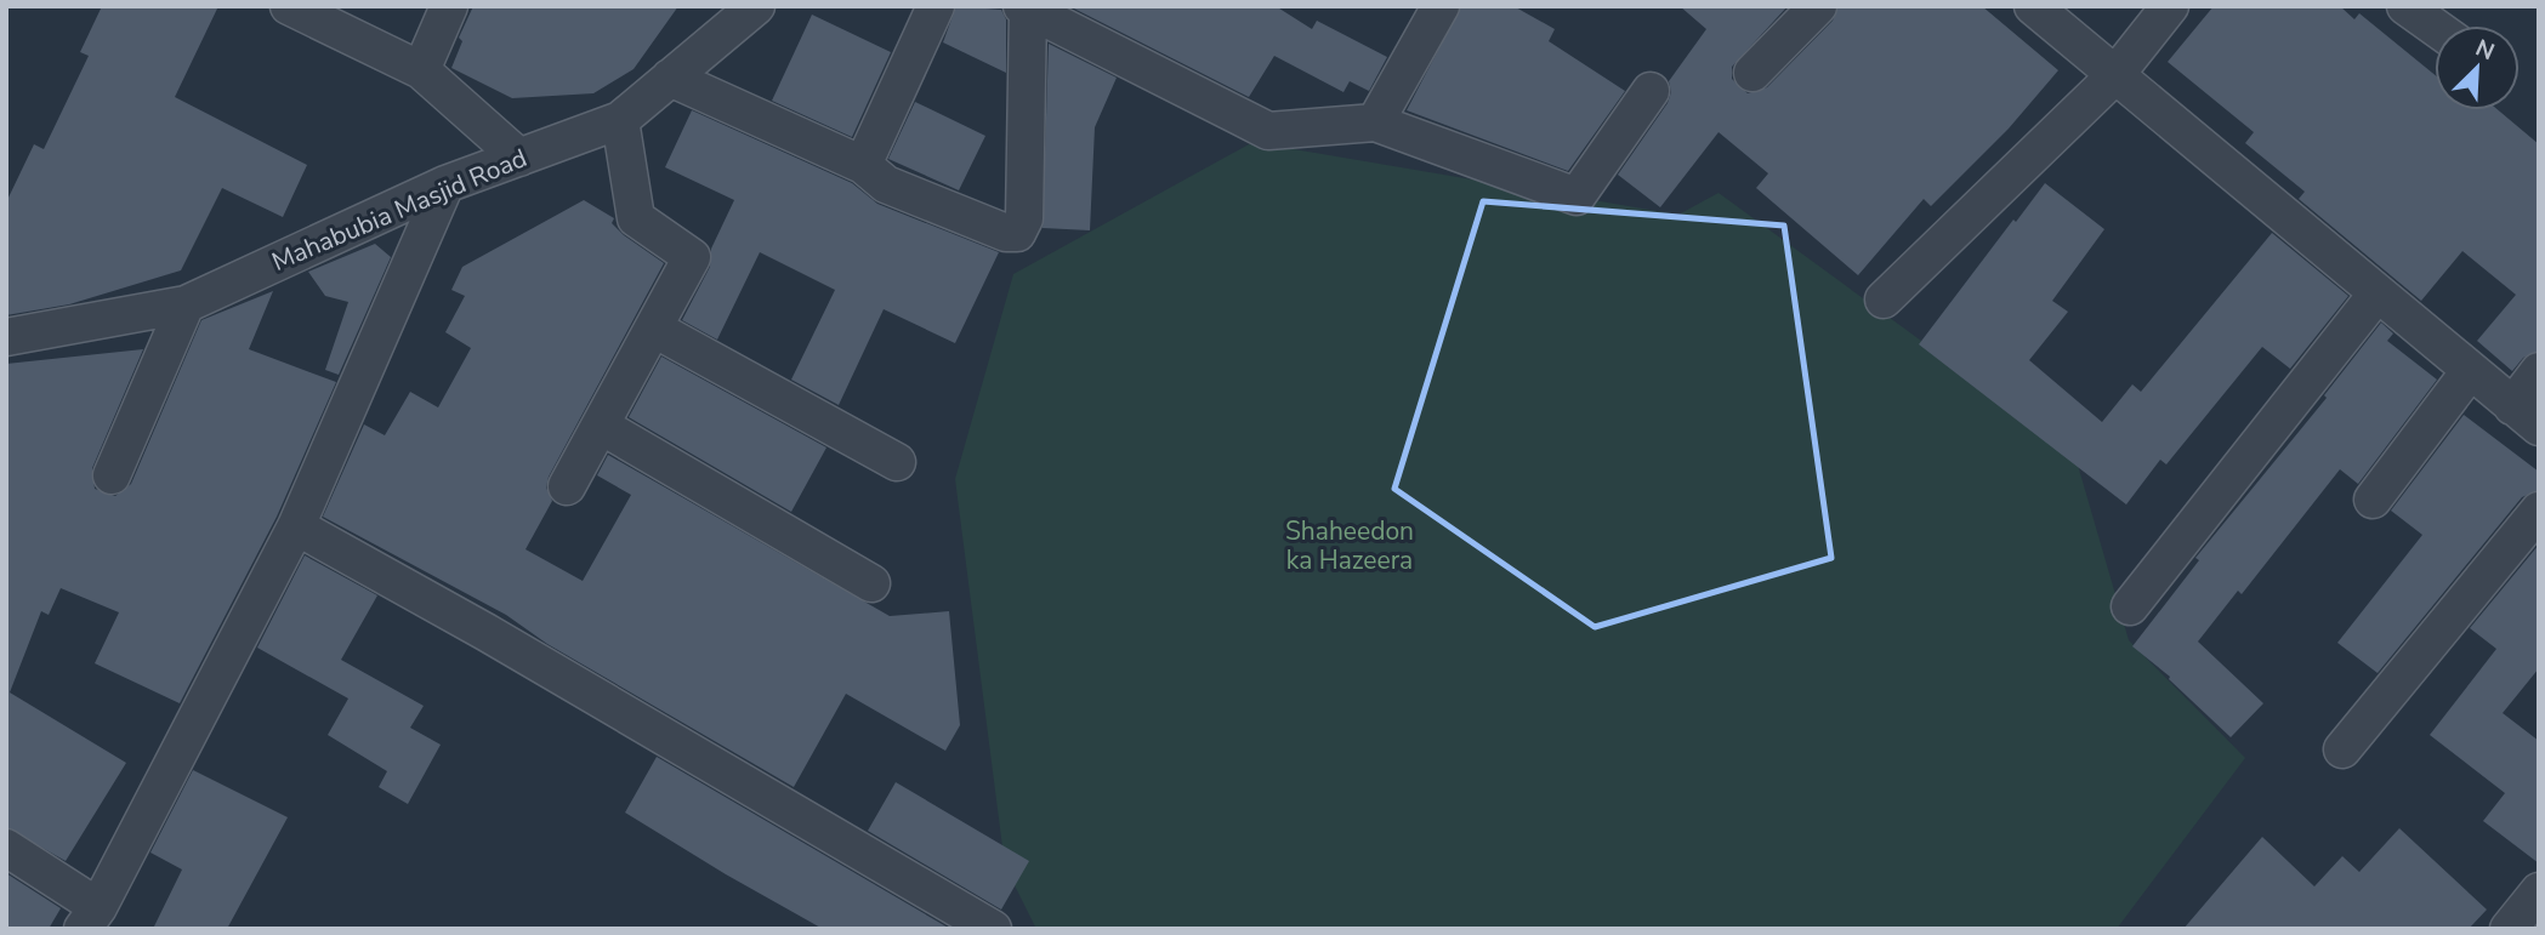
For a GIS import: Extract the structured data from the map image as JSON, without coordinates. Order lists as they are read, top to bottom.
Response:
{
  "streets": {
    "street": ["Mahabubia Masjid Road"]
  },
  "parks": ["Shaheedon ka Hazeera"],
  "north": "top right"
}
